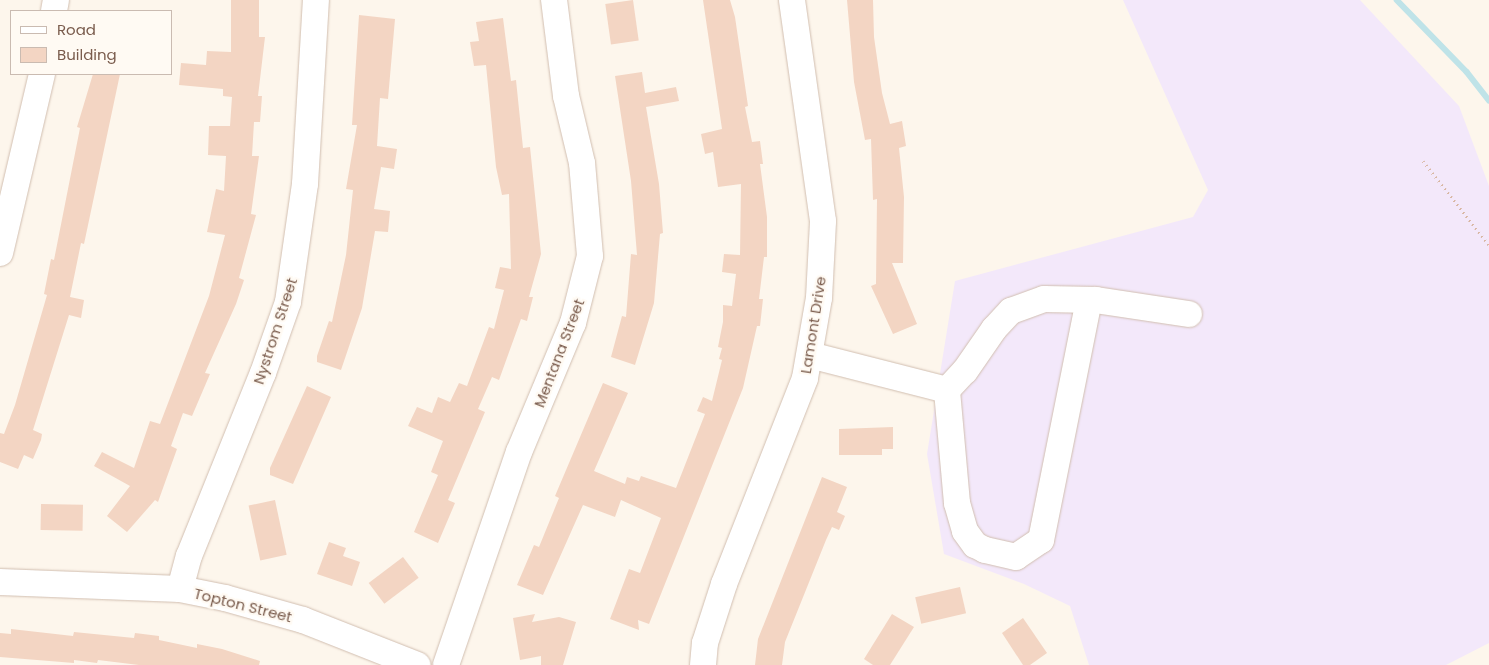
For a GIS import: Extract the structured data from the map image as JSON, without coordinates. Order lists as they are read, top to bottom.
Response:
{
  "streets": {
    "street": [
      "Lamont Drive",
      "Nystrom Street",
      "Mentana Street",
      "Topton Street"
    ]
  },
  "crossings": [
    ["Nystrom Street", "Topton Street"]
  ],
  "legend": ["Road", "Building"]
}
